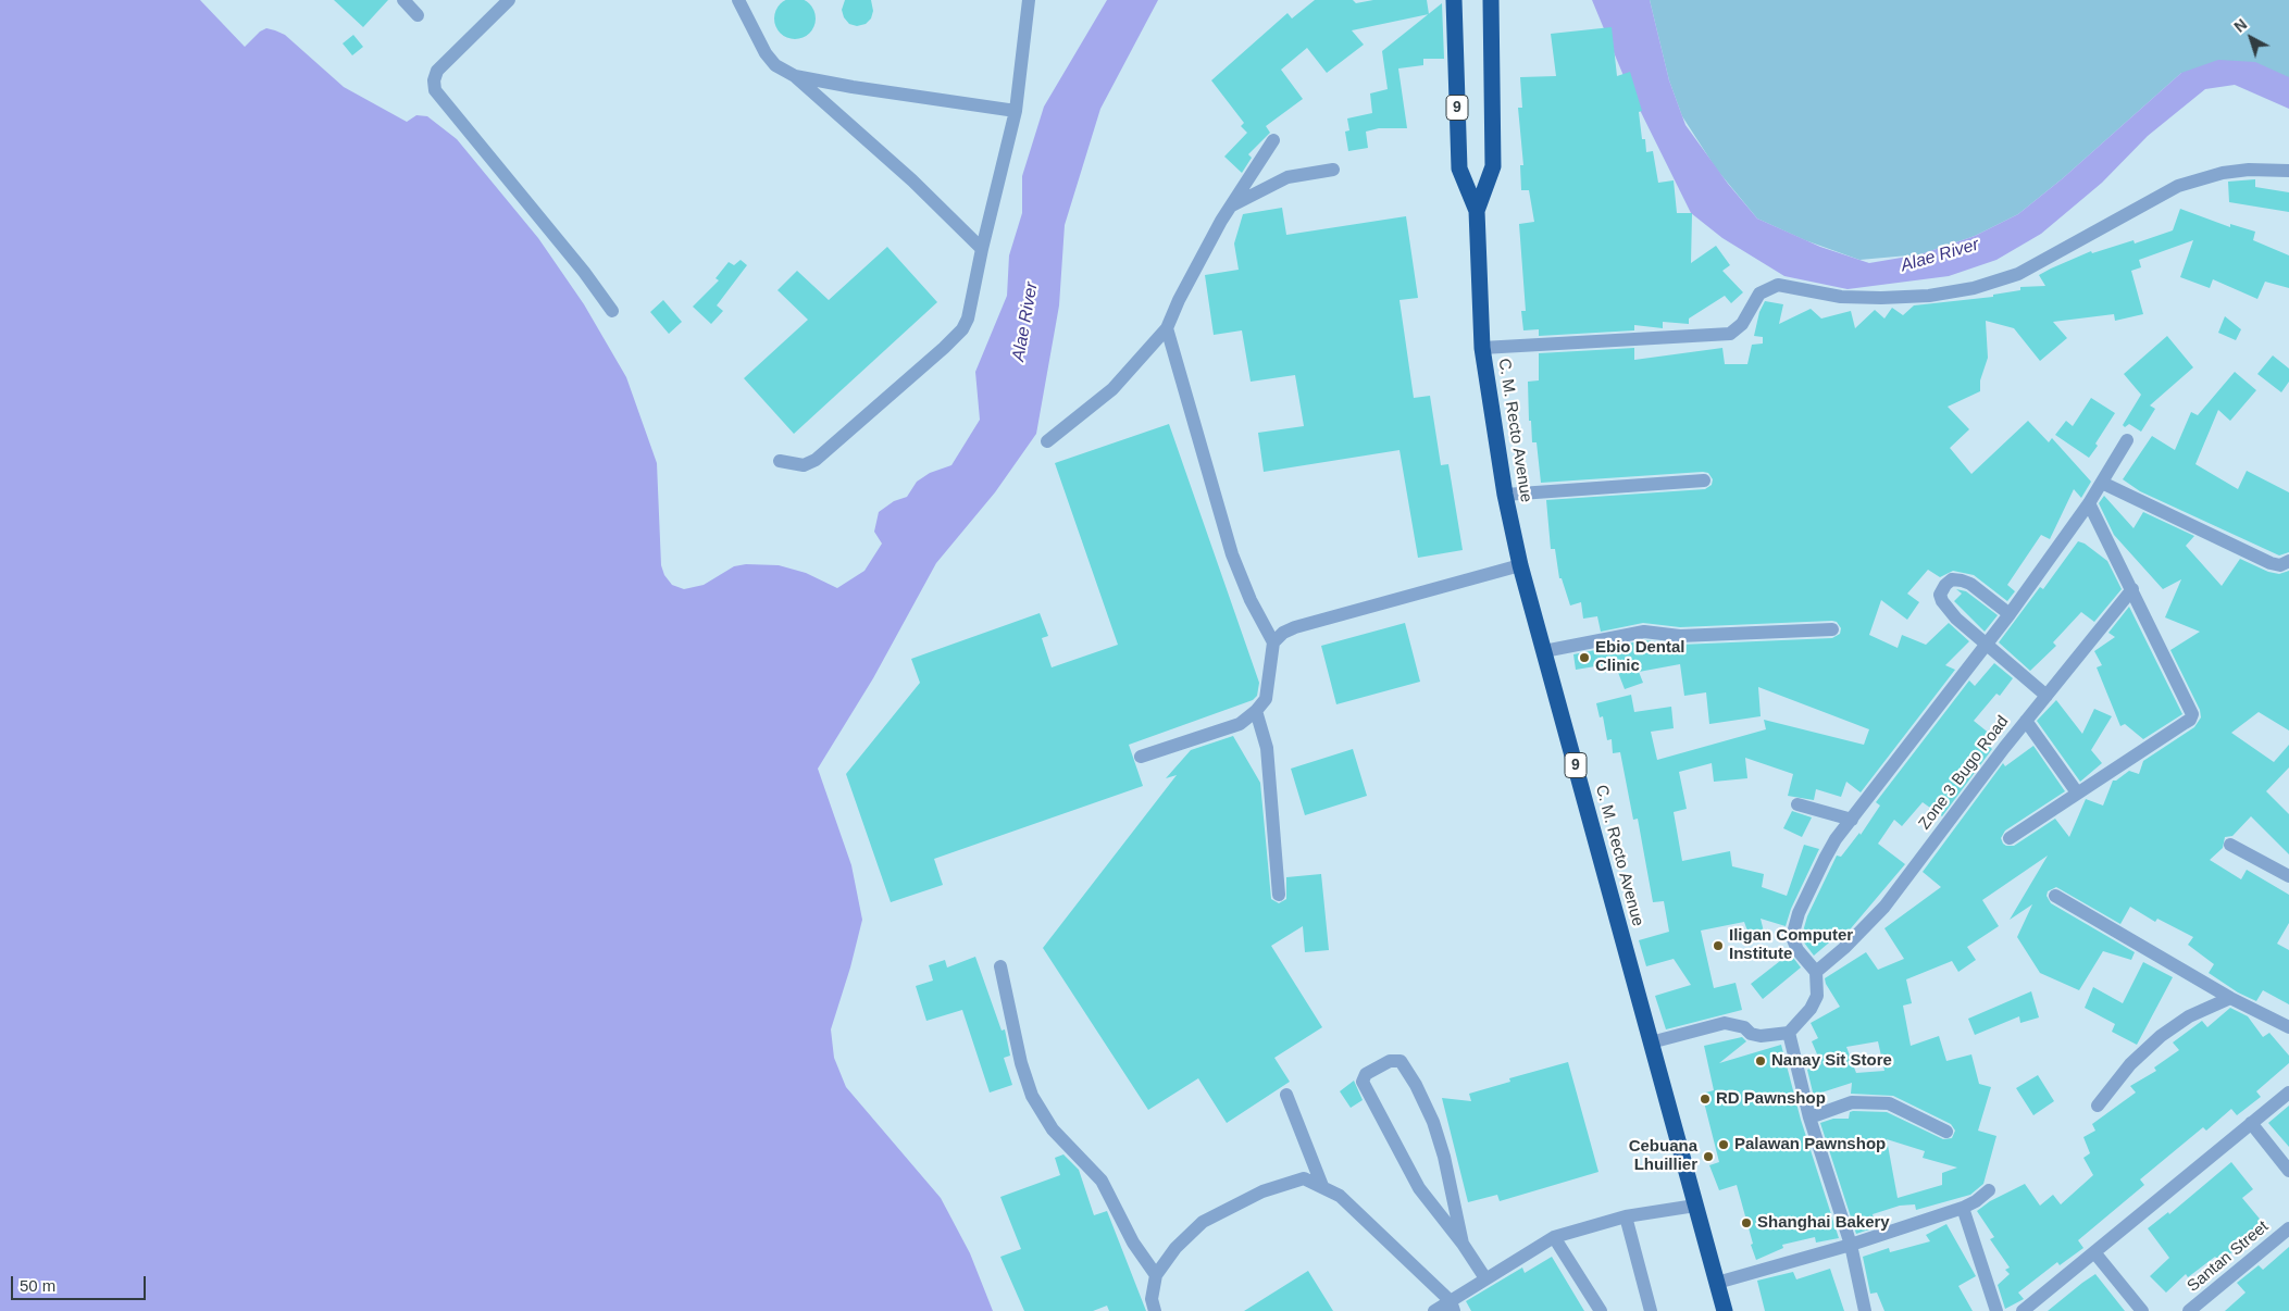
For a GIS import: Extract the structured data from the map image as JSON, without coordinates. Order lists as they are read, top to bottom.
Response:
{
  "streets": {
    "highway": ["9", "C. M. Recto Avenue"],
    "street": ["Zone 3 Bugo Road", "Santan Street"]
  },
  "water": ["Alae River"],
  "places": [
    "Ebio Dental Clinic",
    "Iligan Computer Institute",
    "Nanay Sit Store",
    "RD Pawnshop",
    "Palawan Pawnshop",
    "Cebuana Lhuillier",
    "Shanghai Bakery"
  ],
  "scale_bar": "50 m",
  "north": "top left"
}
